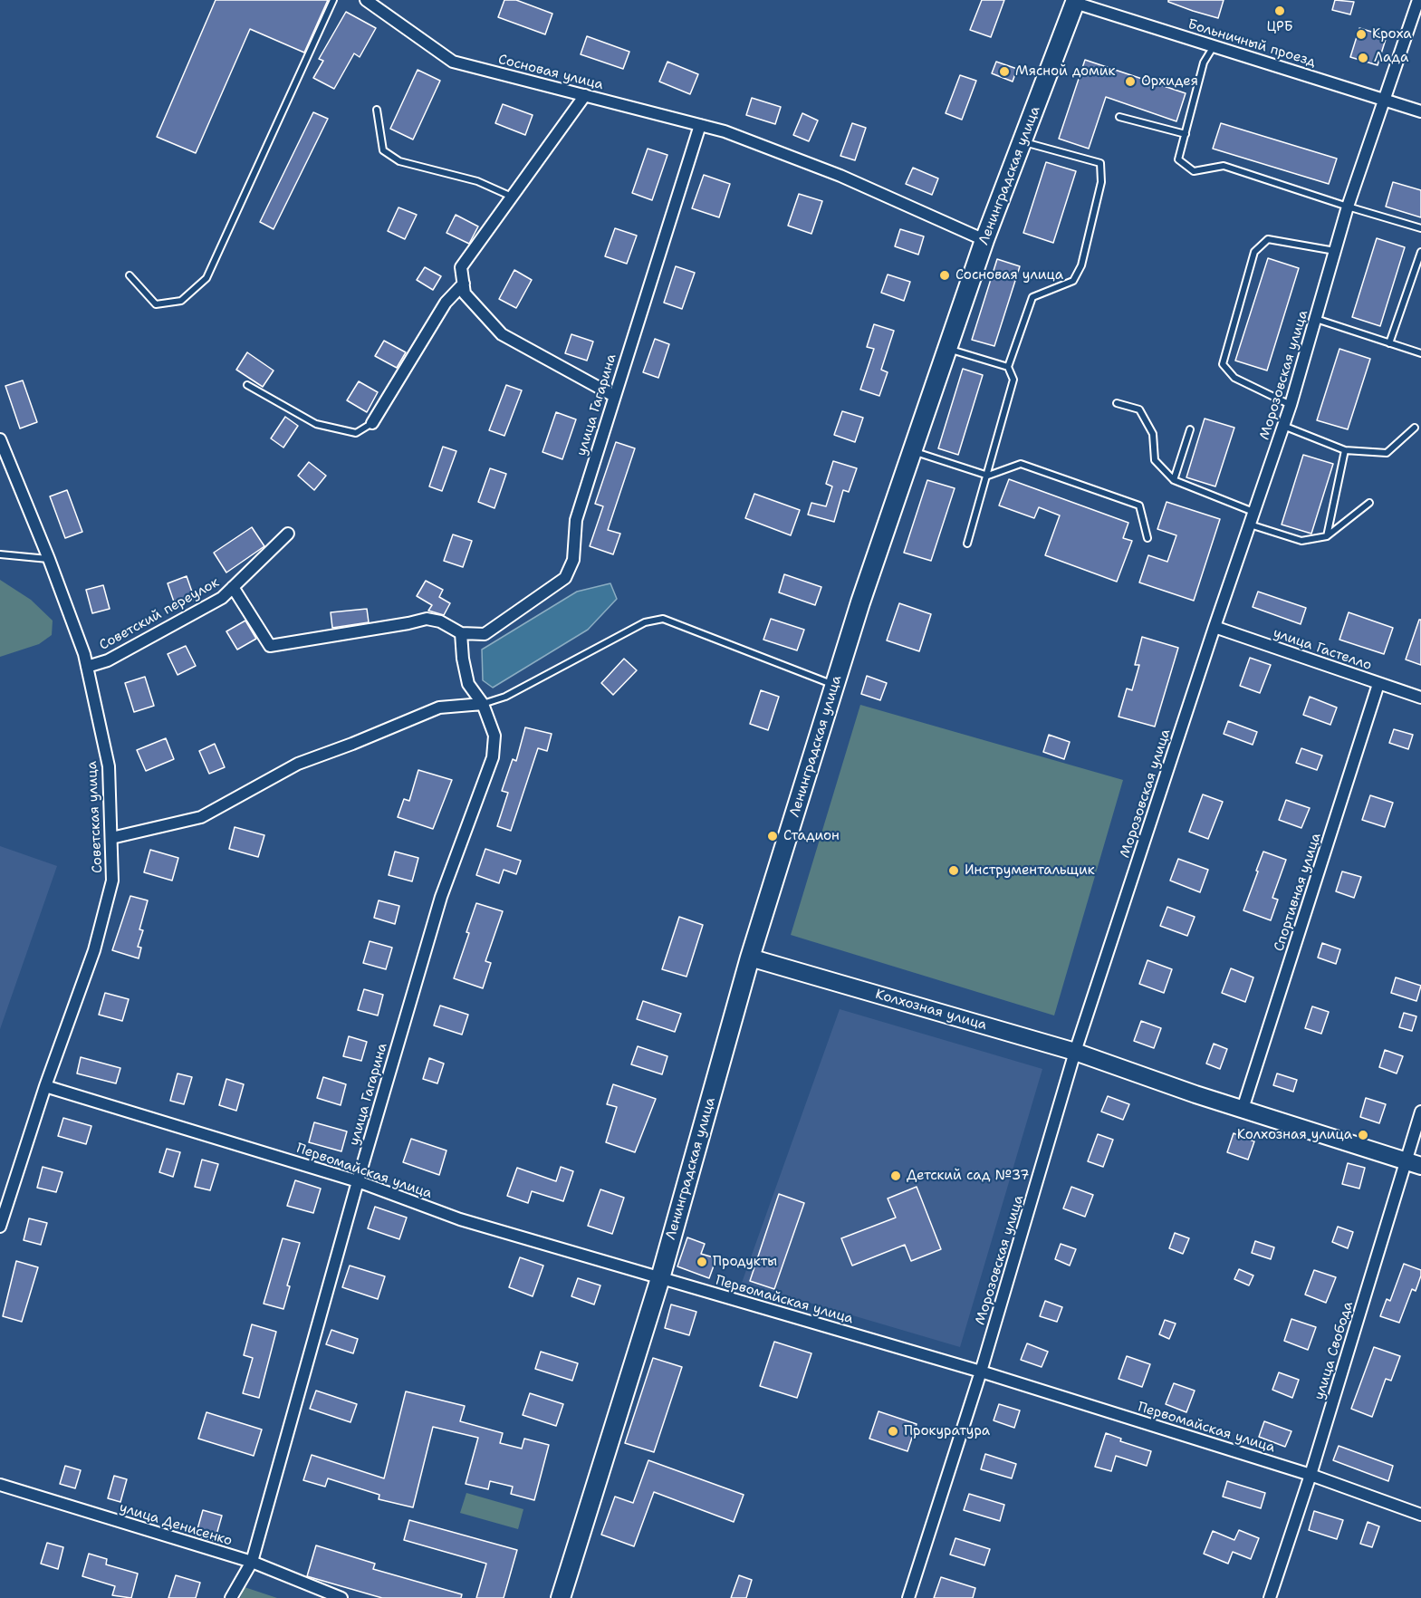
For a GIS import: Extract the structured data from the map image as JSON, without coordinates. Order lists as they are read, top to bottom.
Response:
{
  "streets": {
    "main road": ["Ленинградская улица", "Колхозная улица"],
    "street": [
      "Больничный проезд",
      "Сосновая улица",
      "Морозовская улица",
      "улица Гагарина",
      "Советский переулок",
      "улица Гастелло",
      "Советская улица",
      "Спортивная улица",
      "Первомайская улица",
      "улица Свобода",
      "улица Денисенко"
    ]
  },
  "crossings": [
    ["Больничный проезд", "Ленинградская улица"],
    ["Больничный проезд", "Морозовская улица"],
    ["Сосновая улица", "Ленинградская улица"],
    ["Сосновая улица", "улица Гагарина"],
    ["Ленинградская улица", "Колхозная улица"],
    ["Ленинградская улица", "Первомайская улица"],
    ["Морозовская улица", "улица Гастелло"],
    ["Морозовская улица", "Колхозная улица"],
    ["Морозовская улица", "Первомайская улица"],
    ["улица Гагарина", "Советский переулок"],
    ["улица Гагарина", "Первомайская улица"],
    ["улица Гагарина", "улица Денисенко"],
    ["Советский переулок", "Советская улица"],
    ["улица Гастелло", "Спортивная улица"],
    ["Советская улица", "Первомайская улица"],
    ["Спортивная улица", "Колхозная улица"],
    ["Колхозная улица", "улица Свобода"],
    ["Первомайская улица", "улица Свобода"]
  ],
  "places": [
    "ЦРБ",
    "Кроха",
    "Лада",
    "Мясной домик",
    "Орхидея",
    "Сосновая улица",
    "Стадион",
    "Инструментальщик",
    "Колхозная улица",
    "Детский сад №37",
    "Продукты",
    "Прокуратура"
  ]
}
